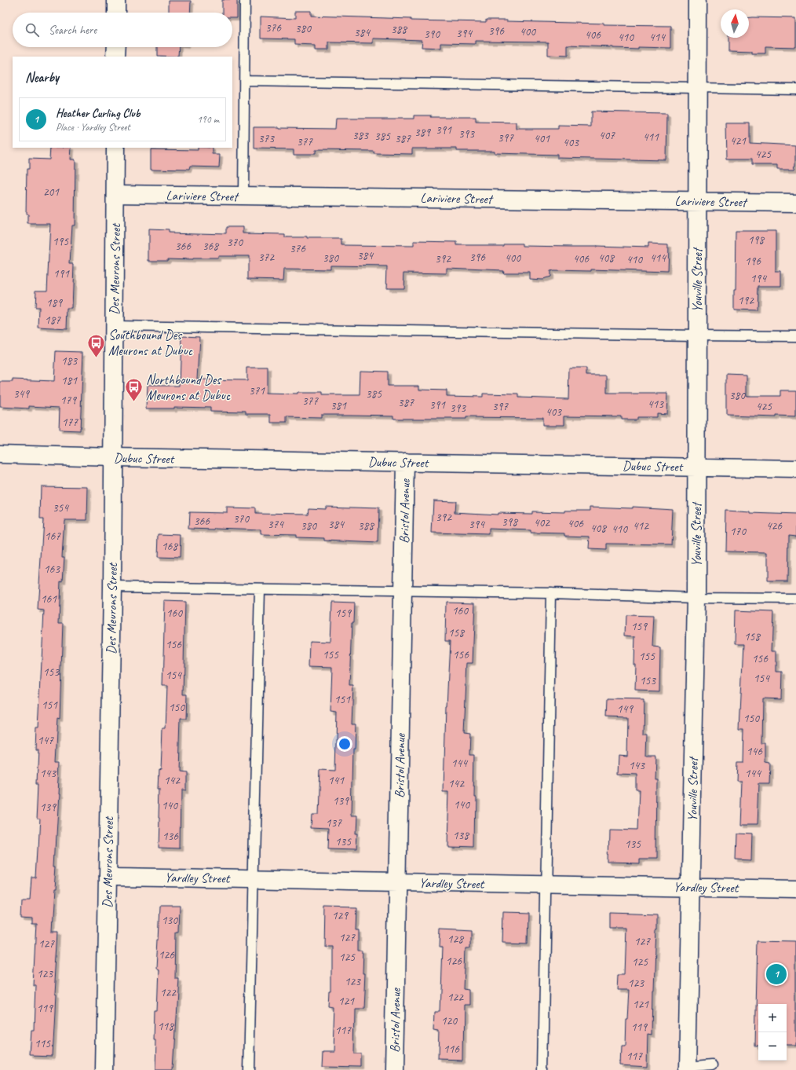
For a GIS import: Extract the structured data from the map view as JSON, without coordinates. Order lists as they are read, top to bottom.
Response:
{
  "streets": {
    "street": [
      "Lariviere Street",
      "Des Meurons Street",
      "Youville Street",
      "Dubuc Street",
      "Bristol Avenue",
      "Yardley Street"
    ]
  },
  "crossings": [
    ["Lariviere Street", "Des Meurons Street"],
    ["Lariviere Street", "Youville Street"],
    ["Des Meurons Street", "Dubuc Street"],
    ["Des Meurons Street", "Yardley Street"],
    ["Youville Street", "Dubuc Street"],
    ["Youville Street", "Yardley Street"],
    ["Dubuc Street", "Bristol Avenue"],
    ["Bristol Avenue", "Yardley Street"]
  ],
  "places": {
    "bus stop": ["Southbound Des Meurons at Dubuc", "Northbound Des Meurons at Dubuc"]
  },
  "house_numbers": [
    "376",
    "380",
    "388",
    "396",
    "400",
    "384",
    "394",
    "390",
    "406",
    "410",
    "414",
    "391",
    "389",
    "393",
    "383",
    "407",
    "385",
    "411",
    "397",
    "373",
    "387",
    "401",
    "421",
    "377",
    "403",
    "425",
    "201",
    "198",
    "195",
    "370",
    "366",
    "368",
    "376",
    "384",
    "372",
    "396",
    "380",
    "400",
    "408",
    "414",
    "392",
    "406",
    "410",
    "196",
    "191",
    "194",
    "192",
    "189",
    "187",
    "183",
    "181",
    "371",
    "349",
    "385",
    "380",
    "179",
    "377",
    "387",
    "413",
    "391",
    "381",
    "397",
    "425",
    "393",
    "403",
    "177",
    "354",
    "392",
    "370",
    "366",
    "398",
    "402",
    "406",
    "374",
    "384",
    "394",
    "380",
    "388",
    "412",
    "426",
    "408",
    "410",
    "170",
    "167",
    "168",
    "163",
    "161",
    "160",
    "160",
    "159",
    "159",
    "158",
    "158",
    "156",
    "155",
    "156",
    "155",
    "156",
    "153",
    "154",
    "154",
    "153",
    "151",
    "151",
    "150",
    "149",
    "150",
    "147",
    "146",
    "144",
    "143",
    "143",
    "144",
    "142",
    "141",
    "142",
    "139",
    "140",
    "140",
    "139",
    "137",
    "138",
    "136",
    "135",
    "135",
    "129",
    "130",
    "127",
    "128",
    "127",
    "127",
    "126",
    "125",
    "126",
    "125",
    "123",
    "123",
    "123",
    "122",
    "122",
    "121",
    "121",
    "119",
    "120",
    "118",
    "119",
    "117",
    "115",
    "116",
    "117"
  ],
  "north": "top",
  "page": {
    "search": "Search here",
    "heading": "Nearby",
    "list": [
      {
        "mark": "1",
        "name": "Heather Curling Club",
        "note": "Place · Yardley Street",
        "value": "190 m"
      }
    ],
    "pins": "1",
    "map_buttons": ["+", "−"]
  }
}
